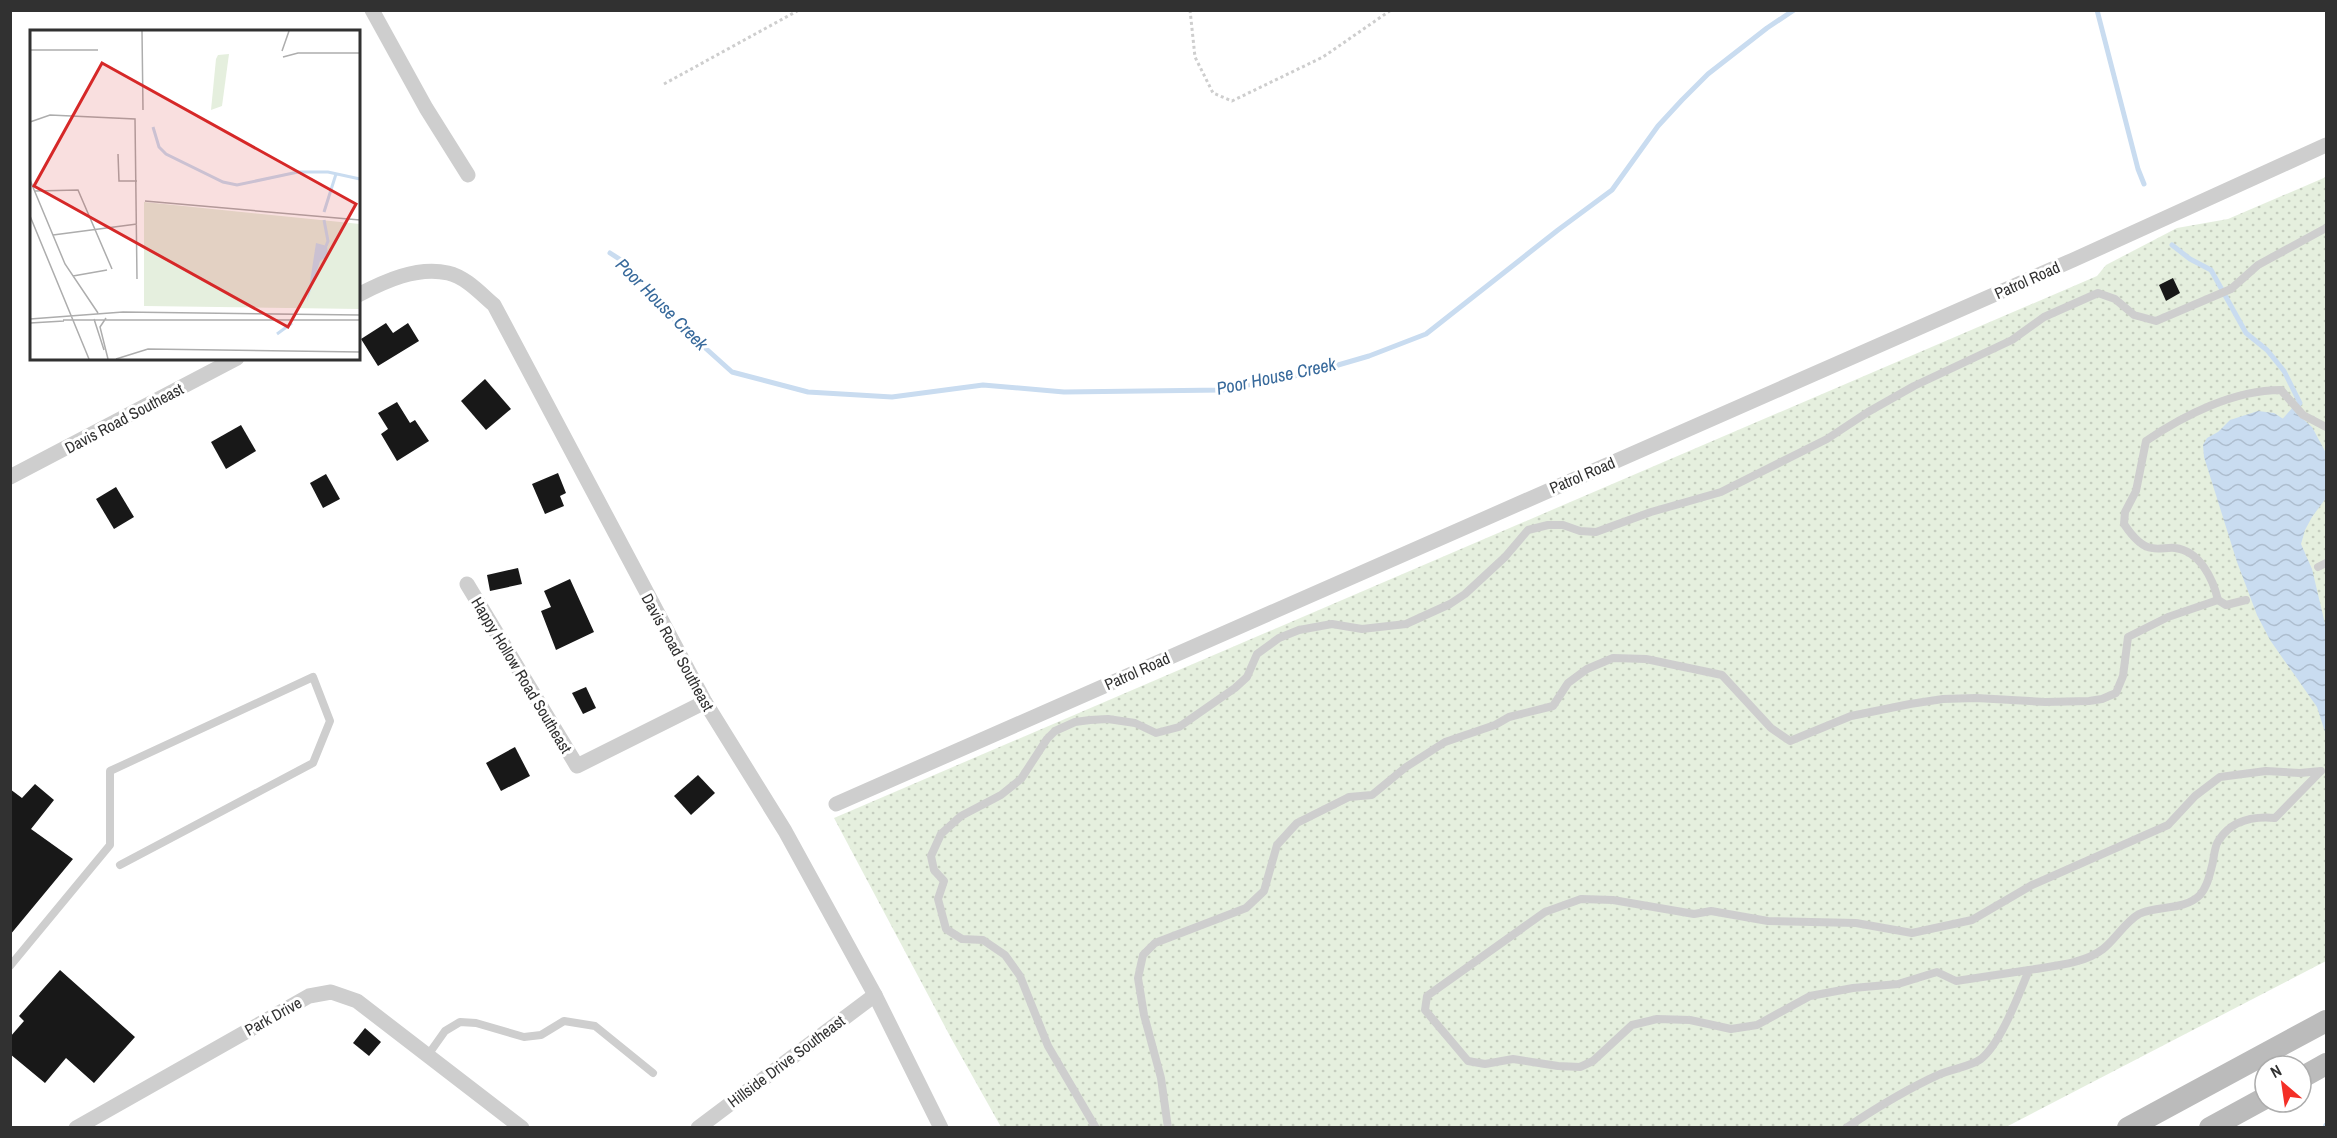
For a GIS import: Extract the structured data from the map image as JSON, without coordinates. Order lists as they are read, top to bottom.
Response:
{
  "streets": {
    "street": [
      "Patrol Road",
      "Davis Road Southeast",
      "Happy Hollow Road Southeast",
      "Park Drive",
      "Hillside Drive Southeast"
    ]
  },
  "crossings": [
    ["Davis Road Southeast", "Happy Hollow Road Southeast"],
    ["Davis Road Southeast", "Hillside Drive Southeast"]
  ],
  "water": ["Poor House Creek"],
  "north": "top left"
}
